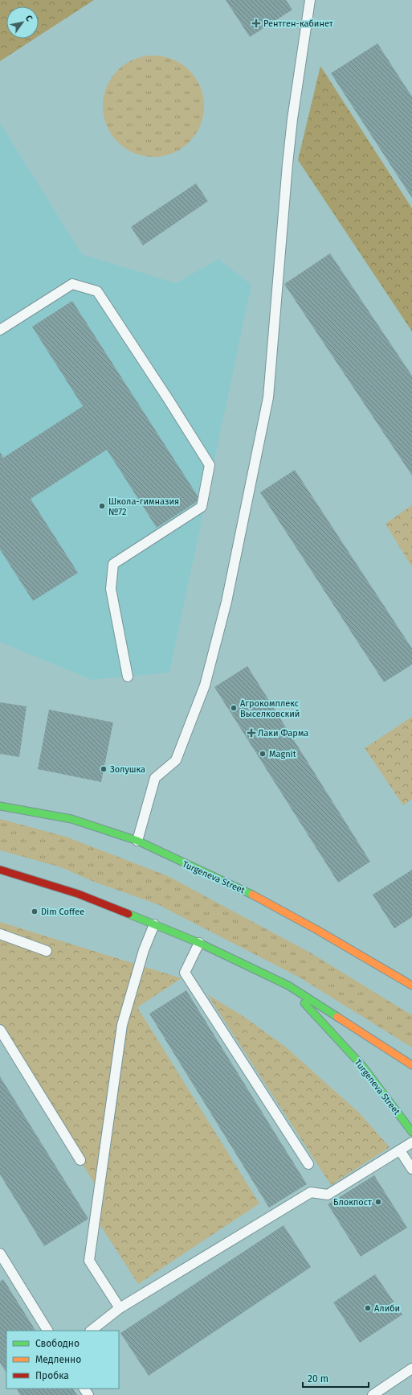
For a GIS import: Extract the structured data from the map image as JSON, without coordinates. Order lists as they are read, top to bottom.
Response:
{
  "streets": {
    "main road": ["Turgeneva Street"]
  },
  "places": {
    "health": ["Рентген-кабинет", "Лаки Фарма"],
    "other": [
      "Школа-гимназия №72",
      "Агрокомплекс Выселковский",
      "Magnit",
      "Золушка",
      "Dim Coffee",
      "Блокпост",
      "Алиби"
    ]
  },
  "legend": ["Свободно", "Медленно", "Пробка"],
  "scale_bar": "20 m",
  "north": "top right"
}
